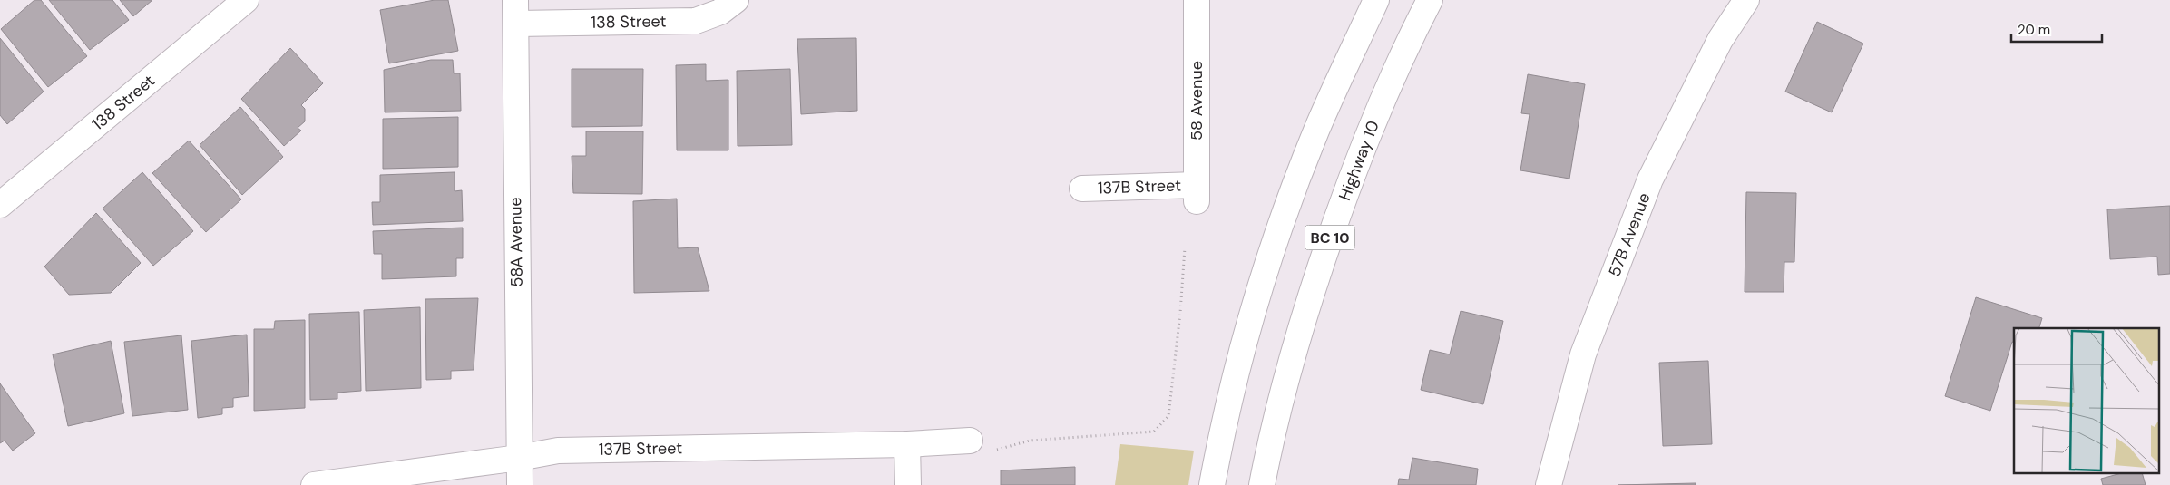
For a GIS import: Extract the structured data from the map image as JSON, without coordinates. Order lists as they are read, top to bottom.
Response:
{
  "streets": {
    "main road": [
      "138 Street",
      "58 Avenue",
      "Highway 10",
      "137B Street",
      "57B Avenue",
      "BC 10",
      "58A Avenue"
    ]
  },
  "crossings": [
    ["138 Street", "58A Avenue"],
    ["58 Avenue", "137B Street"],
    ["137B Street", "58A Avenue"]
  ],
  "scale_bar": "20 m"
}
